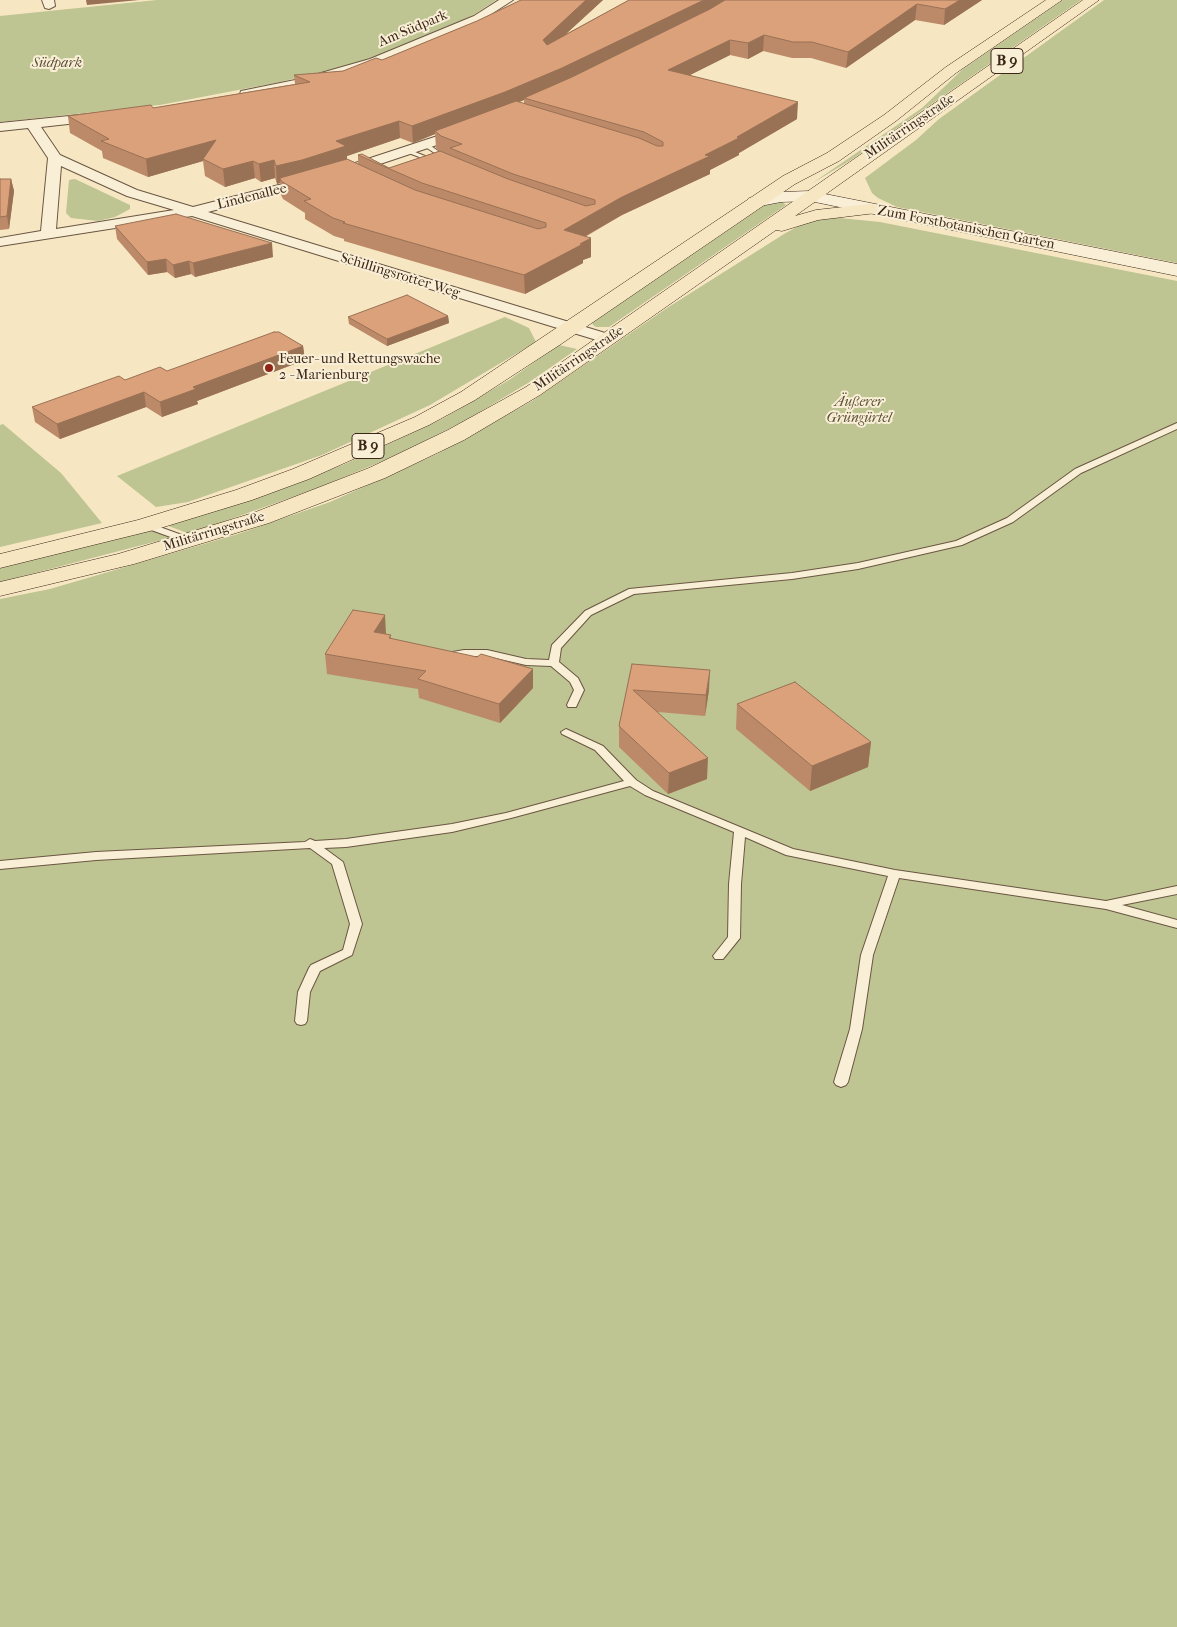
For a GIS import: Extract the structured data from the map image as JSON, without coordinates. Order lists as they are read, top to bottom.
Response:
{
  "streets": {
    "main road": ["B 9", "Militärringstraße", "Zum Forstbotanischen Garten"],
    "street": ["Am Südpark", "Lindenallee", "Schillingsrotter Weg"]
  },
  "crossings": [
    ["B 9", "Militärringstraße"],
    ["B 9", "Zum Forstbotanischen Garten"],
    ["Militärringstraße", "Zum Forstbotanischen Garten"],
    ["Militärringstraße", "Schillingsrotter Weg"],
    ["Lindenallee", "Schillingsrotter Weg"]
  ],
  "parks": ["Südpark", "Äußerer Grüngürtel"],
  "places": ["Feuer- und Rettungswache 2 - Marienburg"]
}
